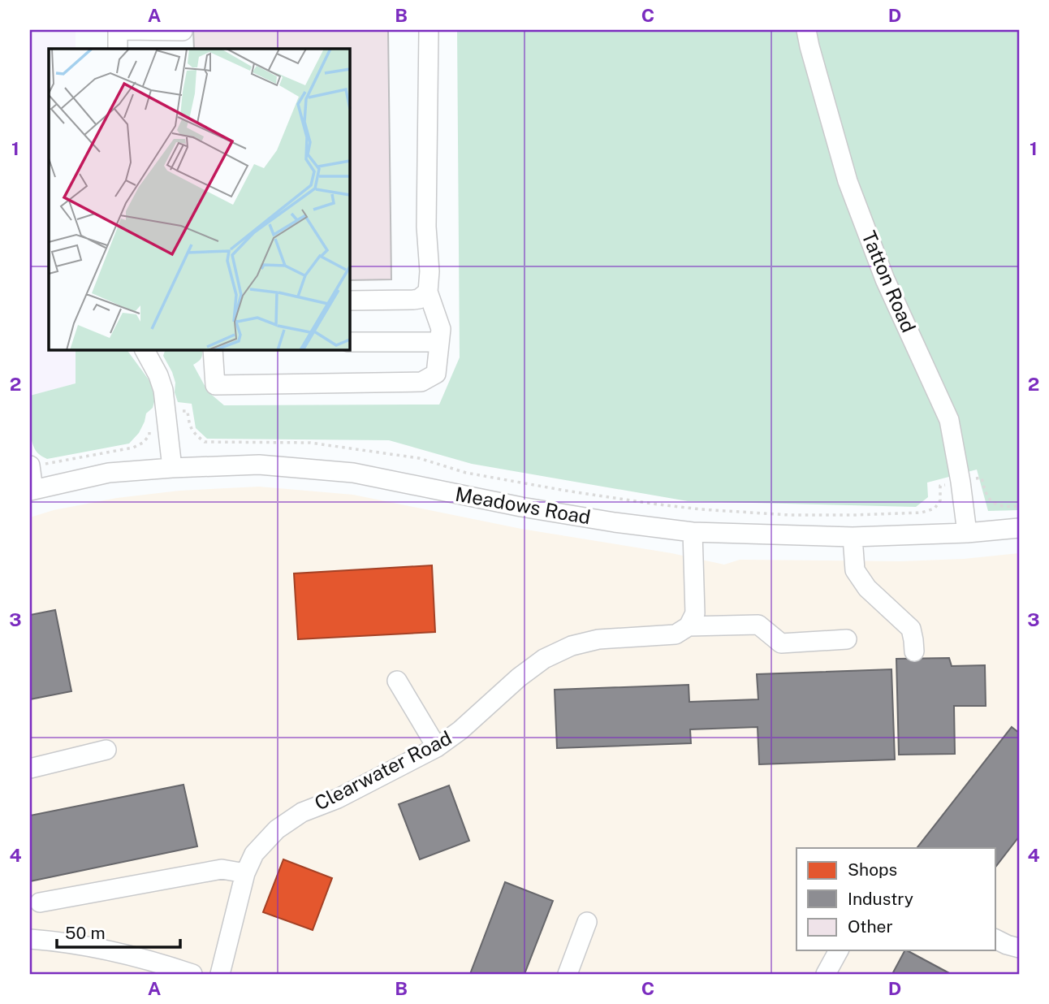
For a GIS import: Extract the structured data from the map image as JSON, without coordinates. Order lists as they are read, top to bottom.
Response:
{
  "streets": {
    "street": ["Tatton Road", "Meadows Road", "Clearwater Road"]
  },
  "crossings": [
    ["Tatton Road", "Meadows Road"]
  ],
  "legend": ["Shops", "Industry", "Other"],
  "scale_bar": "50 m",
  "grid": {
    "columns": [
      "A",
      "B",
      "C",
      "D"
    ],
    "rows": [
      "1",
      "2",
      "3",
      "4"
    ]
  }
}
